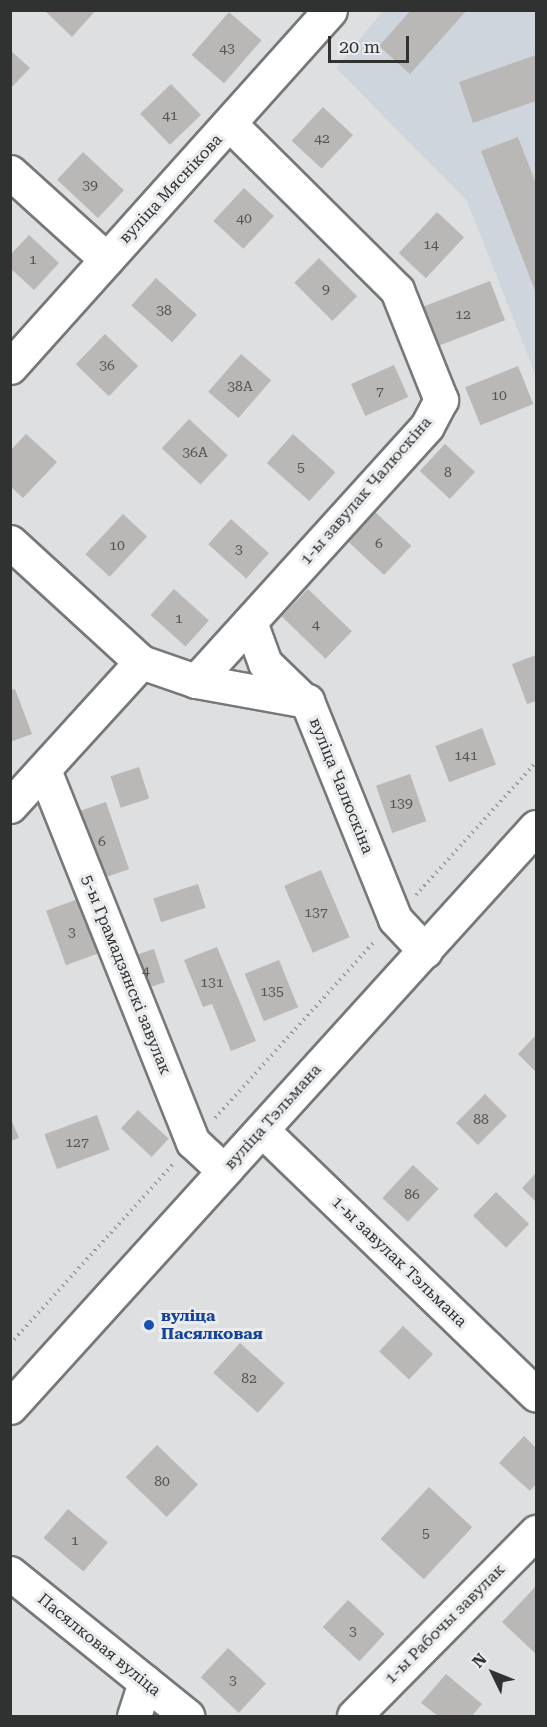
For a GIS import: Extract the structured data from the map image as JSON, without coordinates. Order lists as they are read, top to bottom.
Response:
{
  "streets": {
    "street": [
      "вуліца Мяснікова",
      "1-ы завулак Чалюскіна",
      "вуліца Чалюскіна",
      "5-ы Грамадзянскі завулак",
      "вуліца Тэльмана",
      "1-ы завулак Тэльмана",
      "1-ы Рабочы завулак",
      "Пасялковая вуліца"
    ]
  },
  "crossings": [
    ["вуліца Мяснікова", "1-ы завулак Чалюскіна"],
    ["1-ы завулак Чалюскіна", "вуліца Чалюскіна"],
    ["вуліца Чалюскіна", "вуліца Тэльмана"],
    ["5-ы Грамадзянскі завулак", "вуліца Тэльмана"],
    ["вуліца Тэльмана", "1-ы завулак Тэльмана"]
  ],
  "places": ["вуліца Пасялковая"],
  "house_numbers": [
    "43",
    "41",
    "42",
    "39",
    "40",
    "14",
    "1",
    "9",
    "38",
    "12",
    "36",
    "38А",
    "7",
    "10",
    "36А",
    "5",
    "8",
    "6",
    "10",
    "3",
    "1",
    "4",
    "141",
    "139",
    "6",
    "137",
    "3",
    "4",
    "131",
    "135",
    "88",
    "127",
    "86",
    "82",
    "80",
    "5",
    "1",
    "3",
    "3"
  ],
  "scale_bar": "20 m",
  "north": "top left"
}
